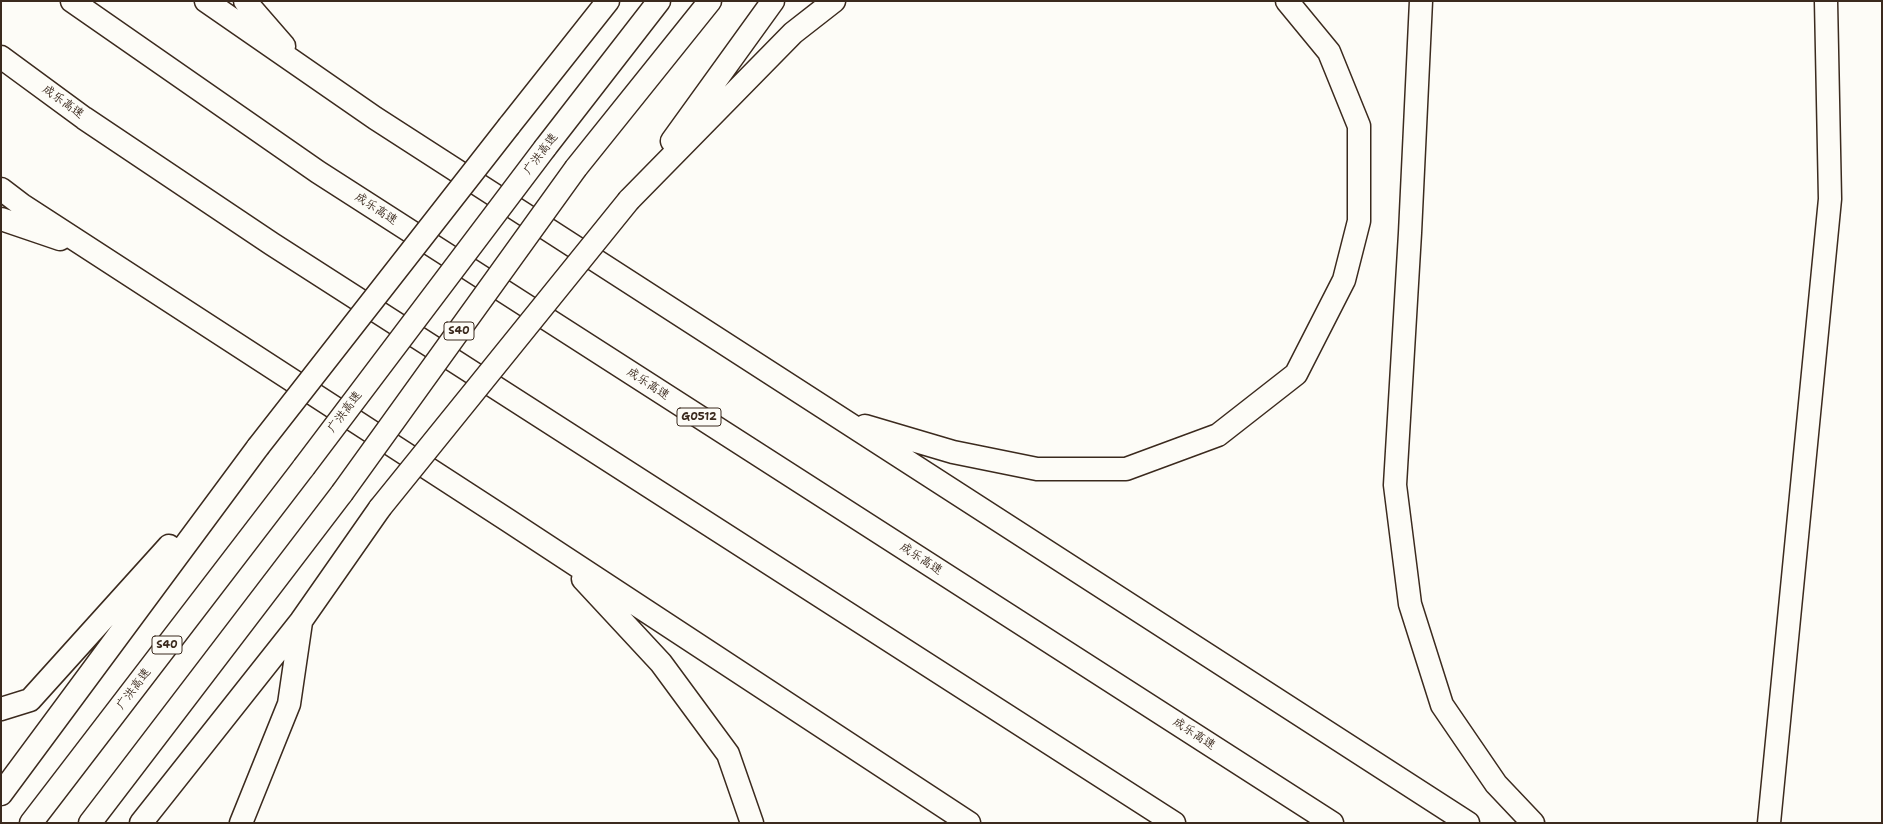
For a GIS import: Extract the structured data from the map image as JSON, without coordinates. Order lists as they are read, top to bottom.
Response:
{
  "streets": {
    "main road": [
      "成乐高速",
      "广洪高速",
      "S40",
      "G0512"
    ]
  }
}
